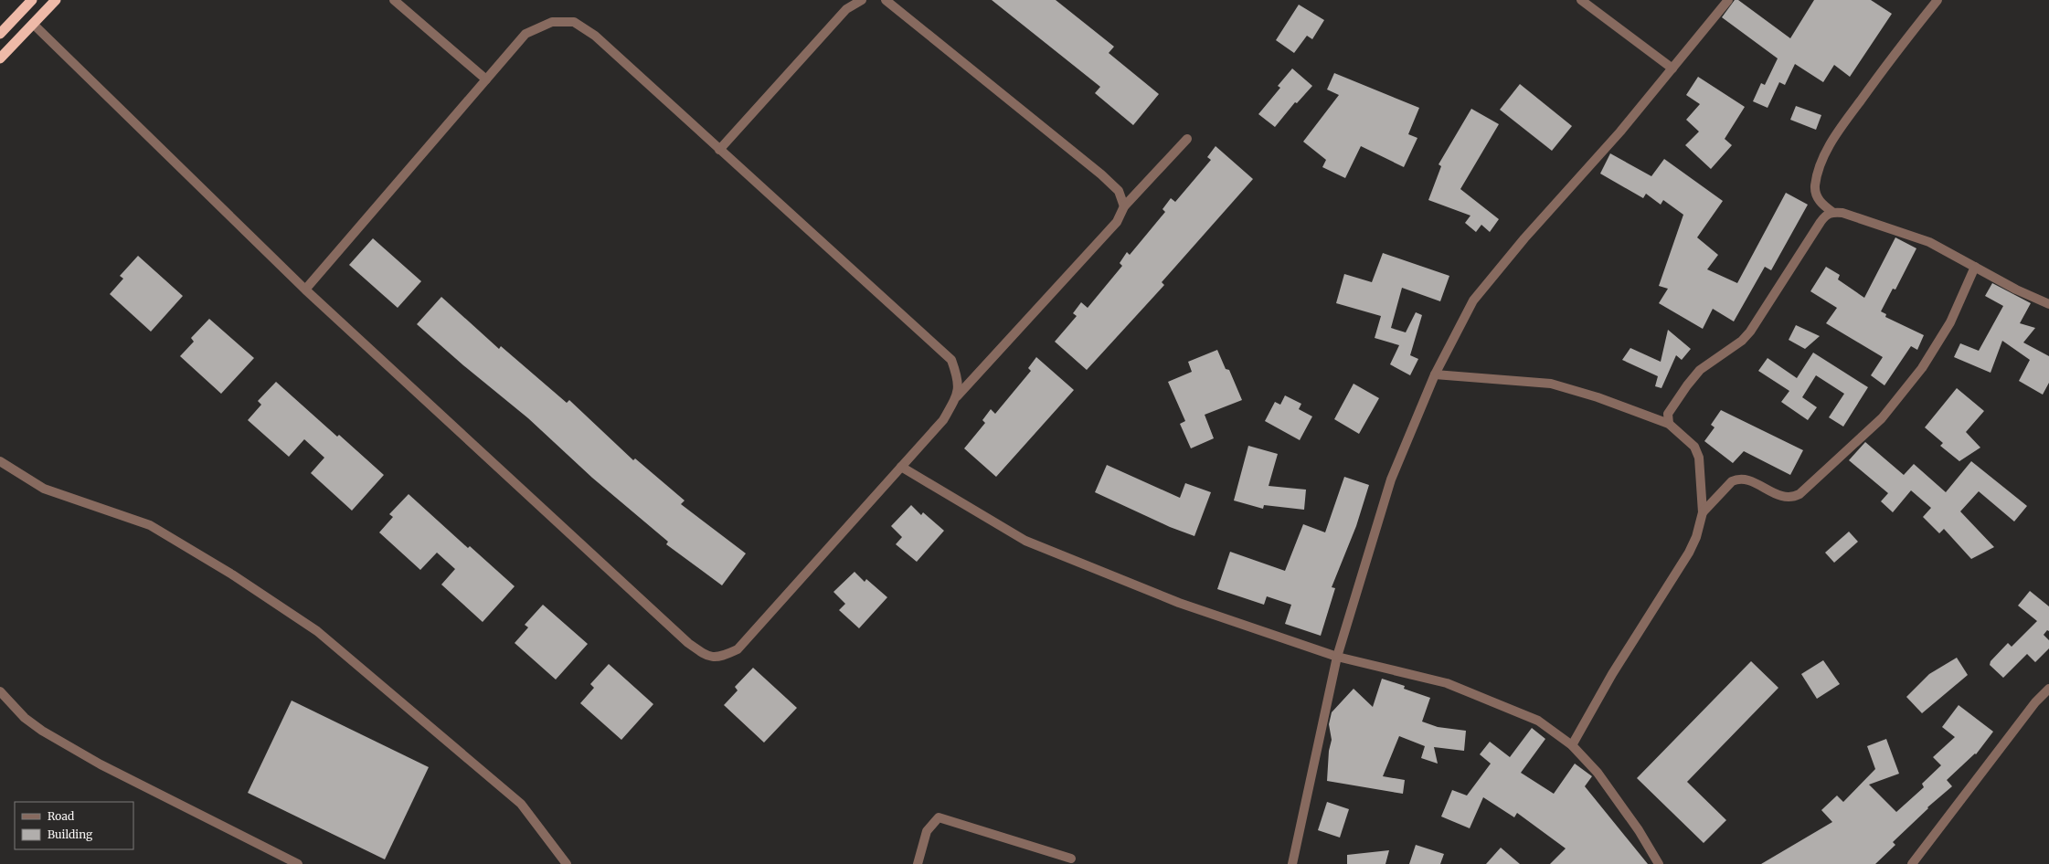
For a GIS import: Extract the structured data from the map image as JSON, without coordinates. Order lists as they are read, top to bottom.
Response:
{
  "legend": ["Road", "Building"]
}
